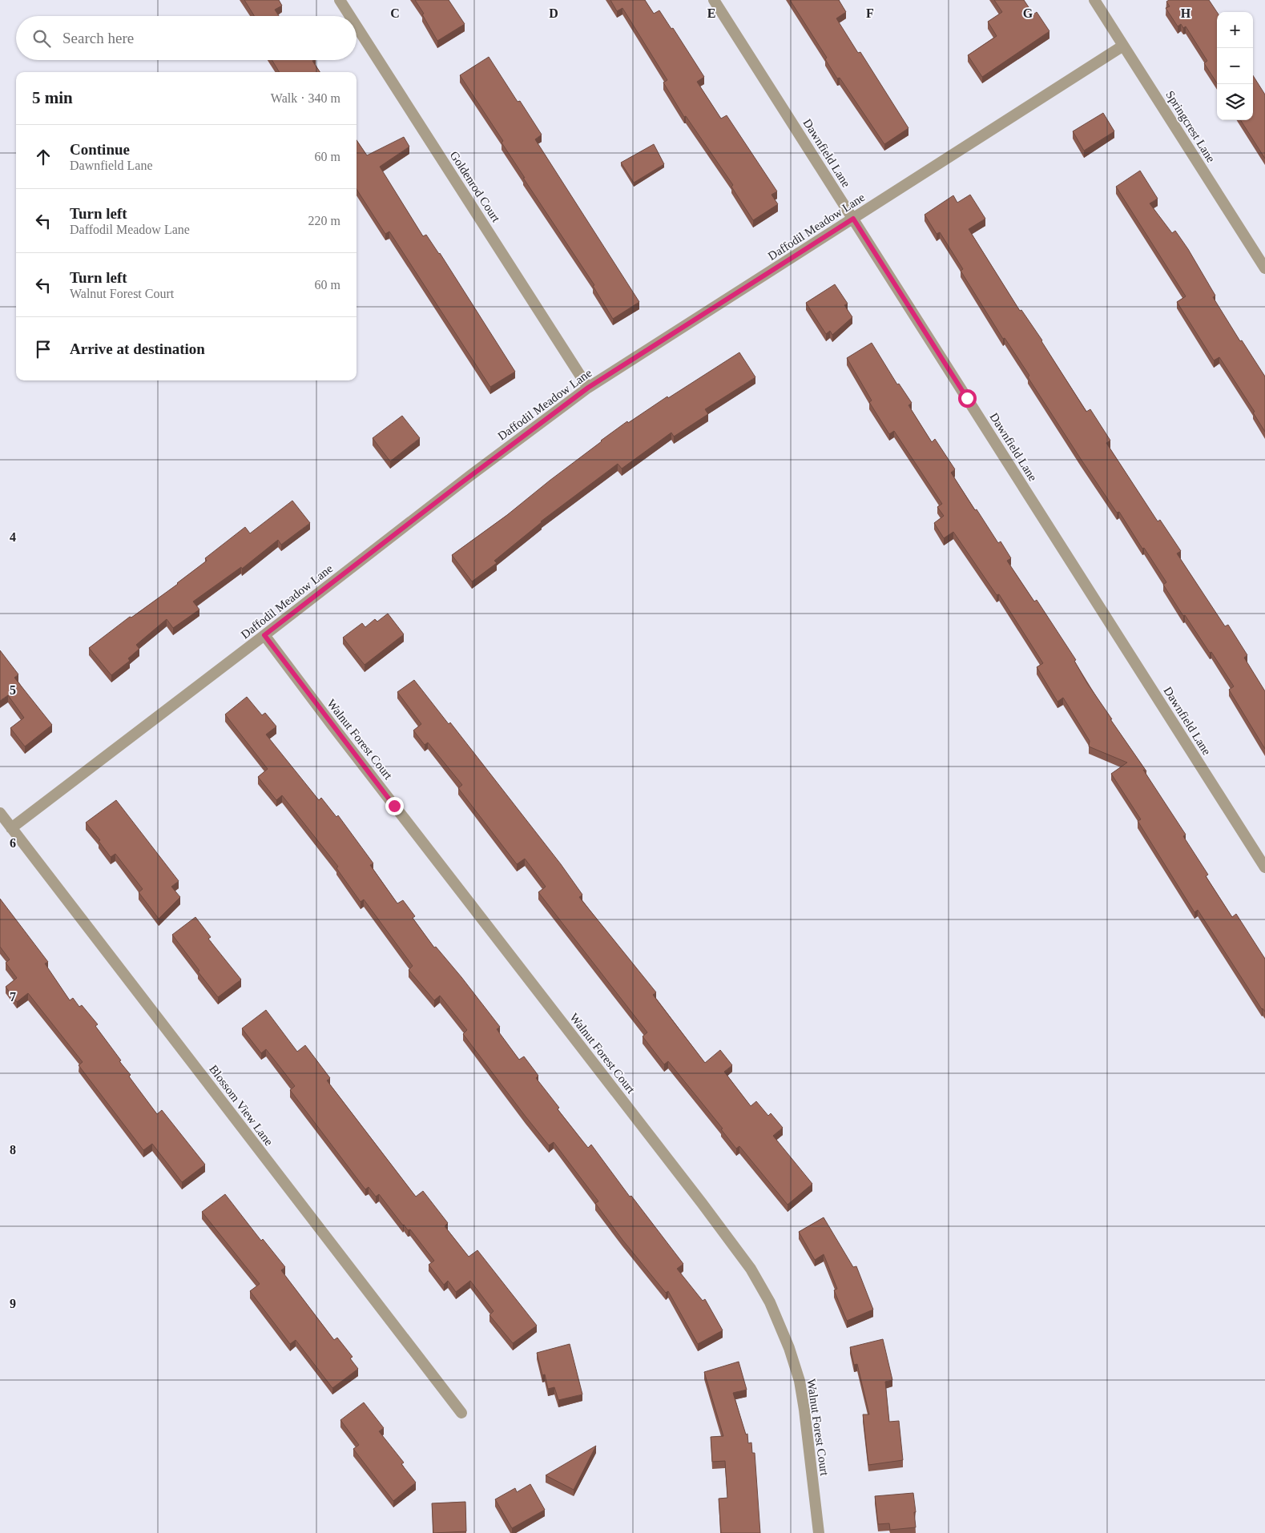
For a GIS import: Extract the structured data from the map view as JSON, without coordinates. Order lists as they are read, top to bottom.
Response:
{
  "streets": {
    "street": [
      "Springcrest Lane",
      "Dawnfield Lane",
      "Goldenrod Court",
      "Daffodil Meadow Lane",
      "Walnut Forest Court",
      "Blossom View Lane"
    ]
  },
  "crossings": [
    ["Springcrest Lane", "Daffodil Meadow Lane"],
    ["Dawnfield Lane", "Daffodil Meadow Lane"],
    ["Goldenrod Court", "Daffodil Meadow Lane"],
    ["Daffodil Meadow Lane", "Walnut Forest Court"],
    ["Daffodil Meadow Lane", "Blossom View Lane"]
  ],
  "page": {
    "map_buttons": ["+", "−"],
    "search": "Search here",
    "heading": ["5 min", "Walk · 340 m"],
    "list": [
      ["Continue", "Dawnfield Lane", "60 m"],
      ["Turn left", "Daffodil Meadow Lane", "220 m"],
      ["Turn left", "Walnut Forest Court", "60 m"],
      "Arrive at destination"
    ]
  },
  "grid": {
    "columns": [
      "C",
      "D",
      "E",
      "F",
      "G",
      "H"
    ],
    "rows": [
      "4",
      "5",
      "6",
      "7",
      "8",
      "9"
    ]
  }
}
